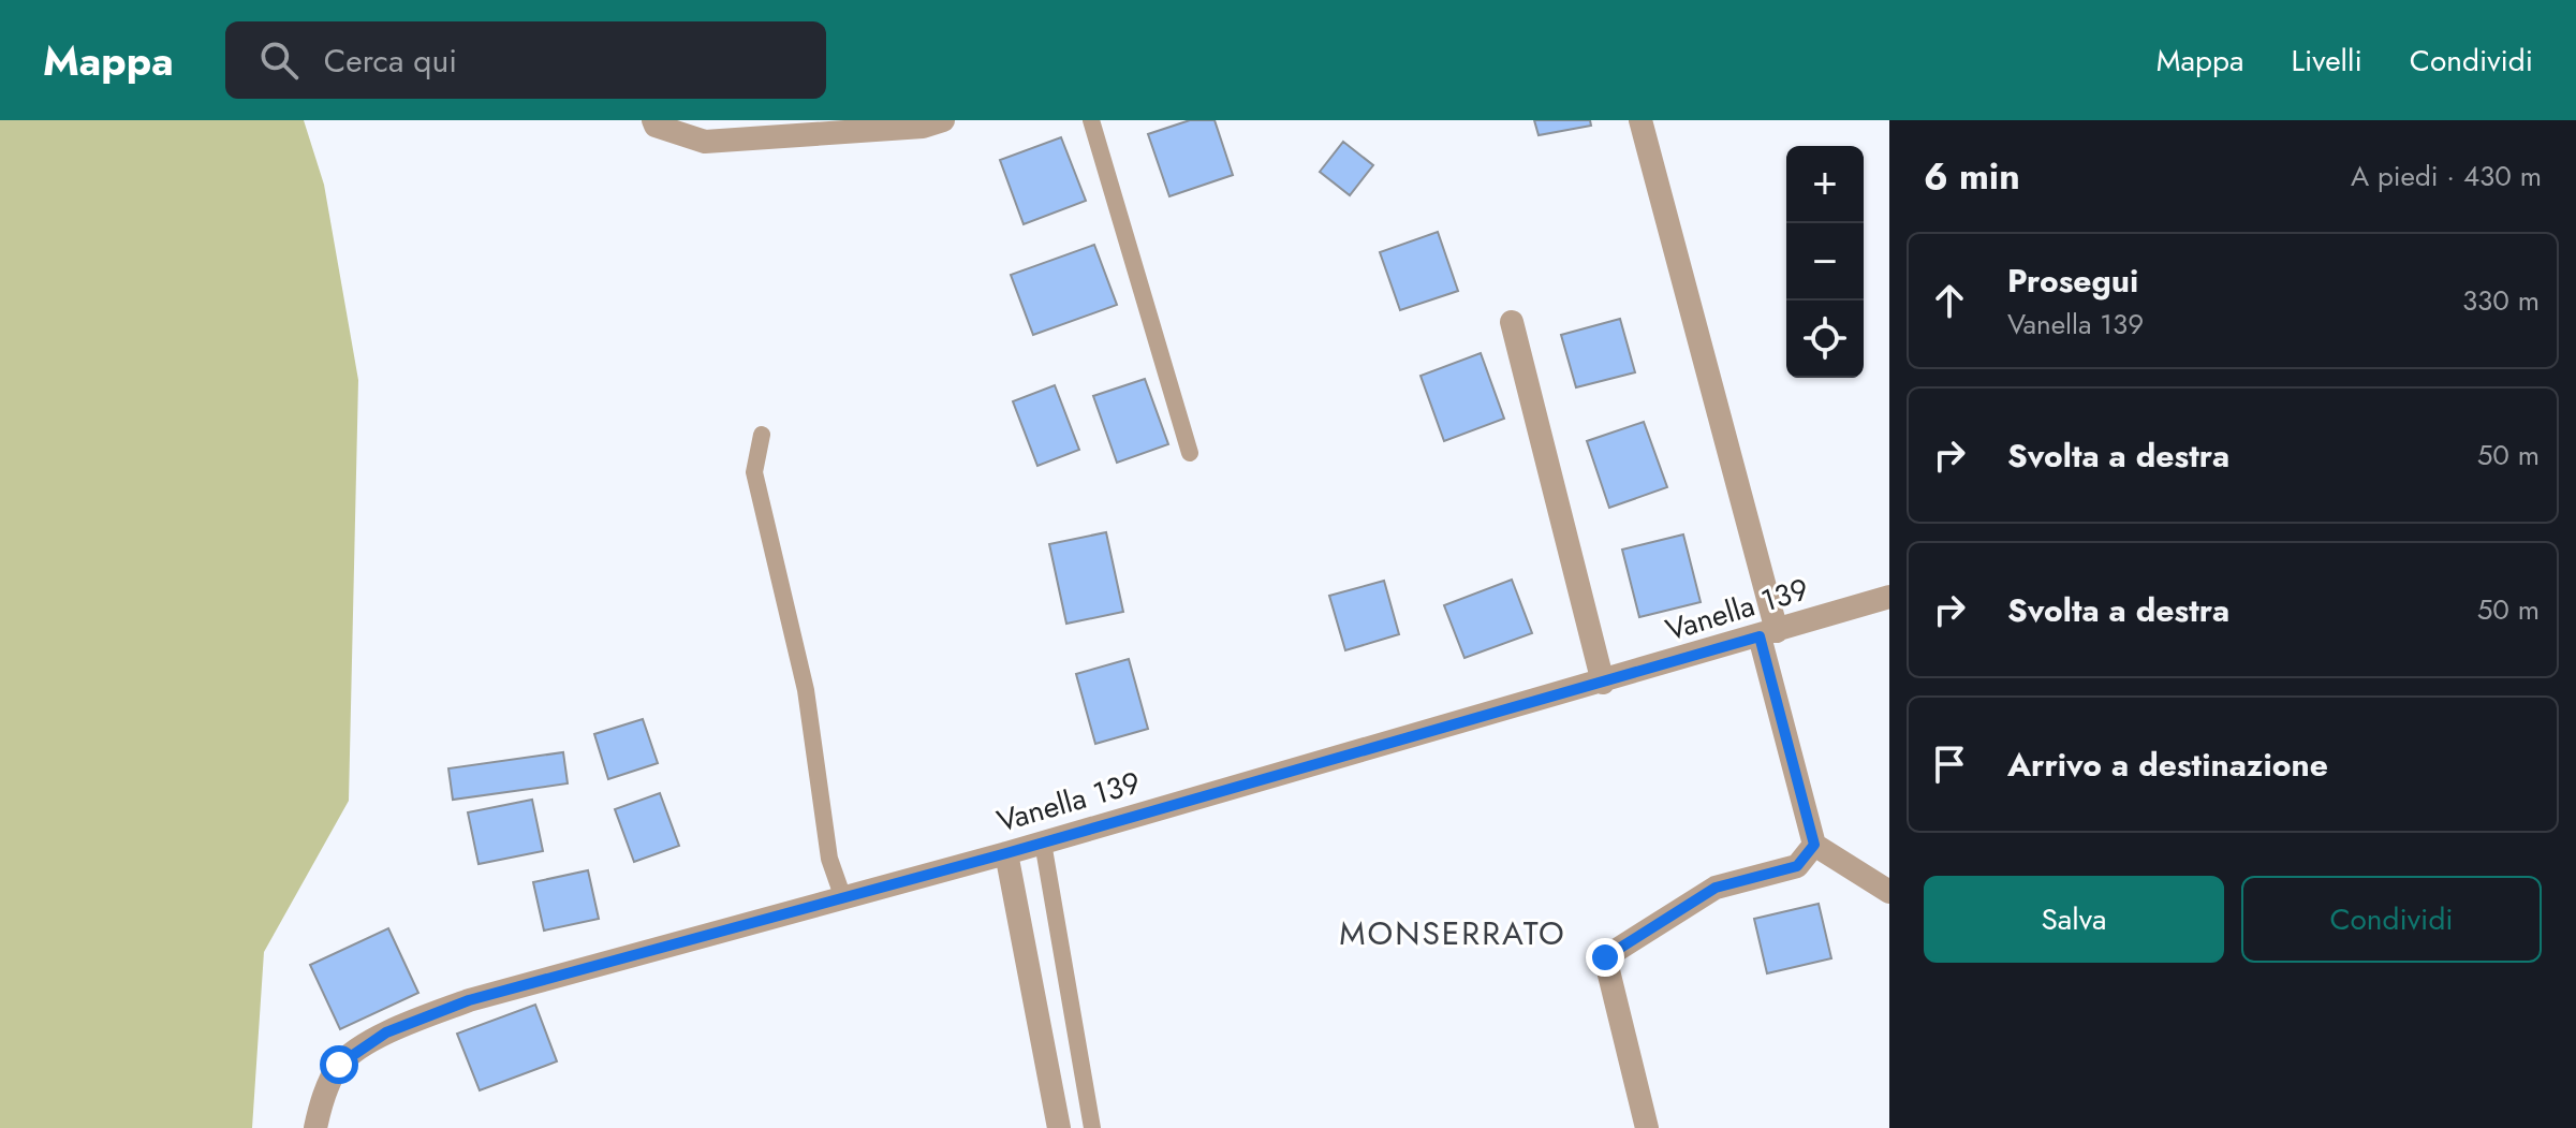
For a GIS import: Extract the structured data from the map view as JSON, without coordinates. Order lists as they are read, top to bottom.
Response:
{
  "streets": {
    "street": ["Vanella 139"]
  },
  "districts": ["MONSERRATO"],
  "page": {
    "header": "Mappa",
    "search": "Cerca qui",
    "nav": ["Mappa", "Livelli", "Condividi"],
    "heading": ["6 min", "A piedi · 430 m"],
    "map_buttons": ["+", "−"],
    "list": [
      ["Prosegui", "Vanella 139", "330 m"],
      ["Svolta a destra", "50 m"],
      ["Svolta a destra", "50 m"],
      "Arrivo a destinazione"
    ],
    "buttons": ["Salva", "Condividi"]
  }
}
